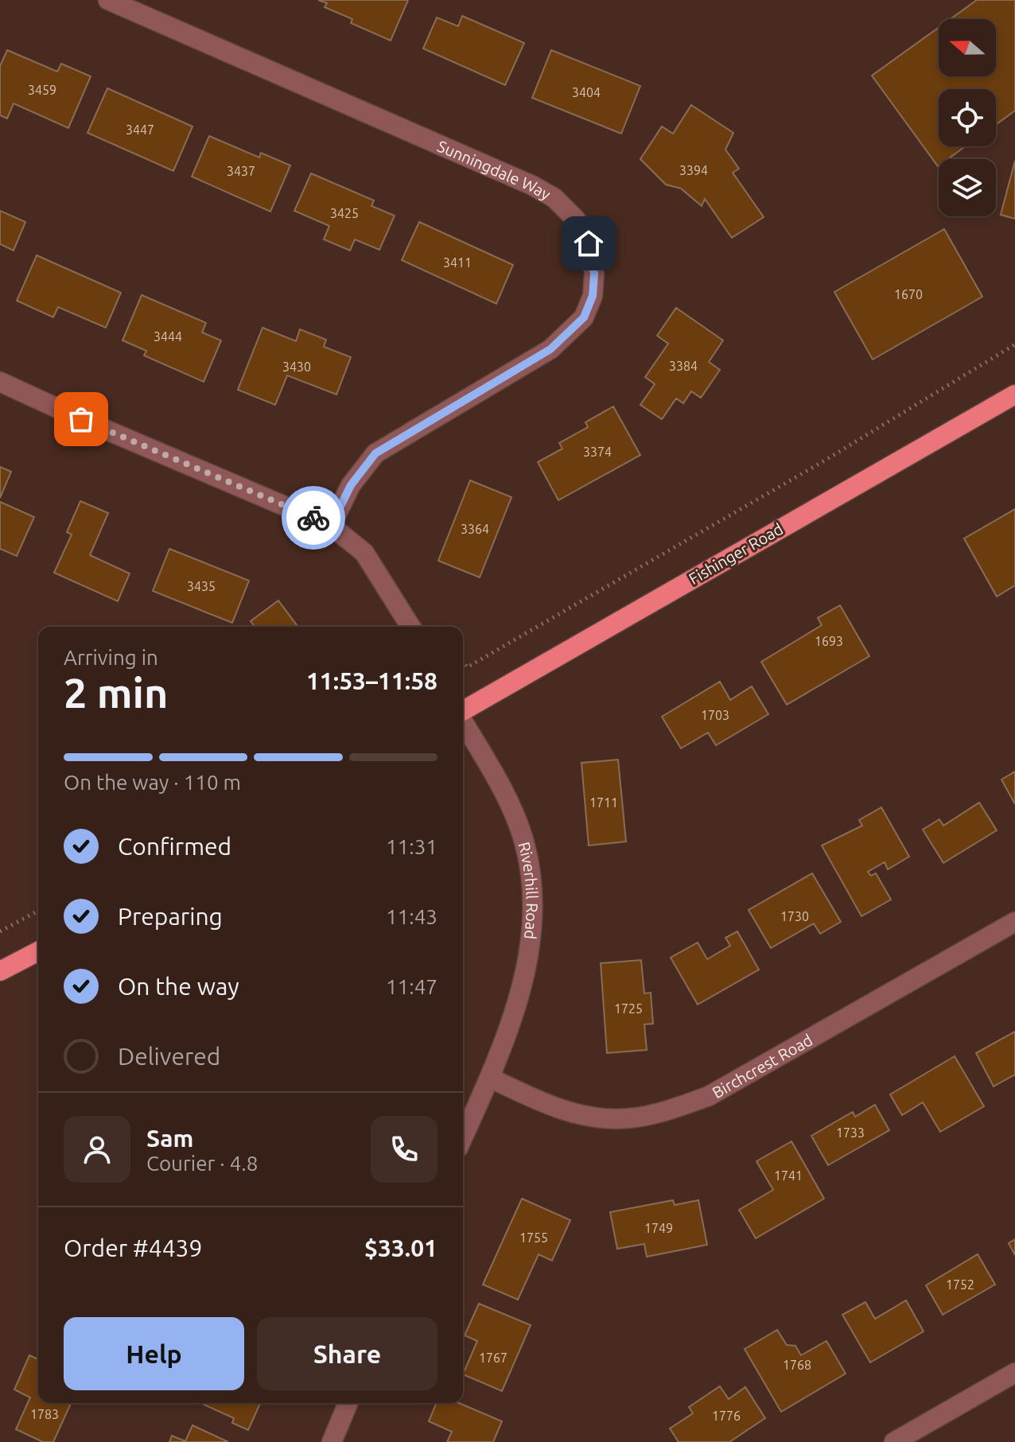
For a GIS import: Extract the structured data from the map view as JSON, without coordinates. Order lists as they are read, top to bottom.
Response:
{
  "streets": {
    "main road": ["Fishinger Road"],
    "street": ["Sunningdale Way", "Riverhill Road", "Birchcrest Road"]
  },
  "crossings": [
    ["Riverhill Road", "Birchcrest Road"]
  ],
  "house_numbers": [
    "3459",
    "3404",
    "3447",
    "3394",
    "3437",
    "3425",
    "3411",
    "1670",
    "3444",
    "3384",
    "3430",
    "3374",
    "3364",
    "3435",
    "1693",
    "1703",
    "1711",
    "1730",
    "1725",
    "1733",
    "1741",
    "1749",
    "1755",
    "1752",
    "1767",
    "1768",
    "1783",
    "1776"
  ],
  "north": "left",
  "page": {
    "heading": ["2 min", "Arriving in", "11:53–11:58"],
    "panel": [
      "Sam",
      "Courier · 4.8",
      "Order #4439",
      "$33.01"
    ],
    "bar": "On the way · 110 m",
    "list": [
      ["Confirmed", "11:31"],
      ["Preparing", "11:43"],
      ["On the way", "11:47"],
      "Delivered"
    ],
    "buttons": ["Help", "Share"]
  }
}
